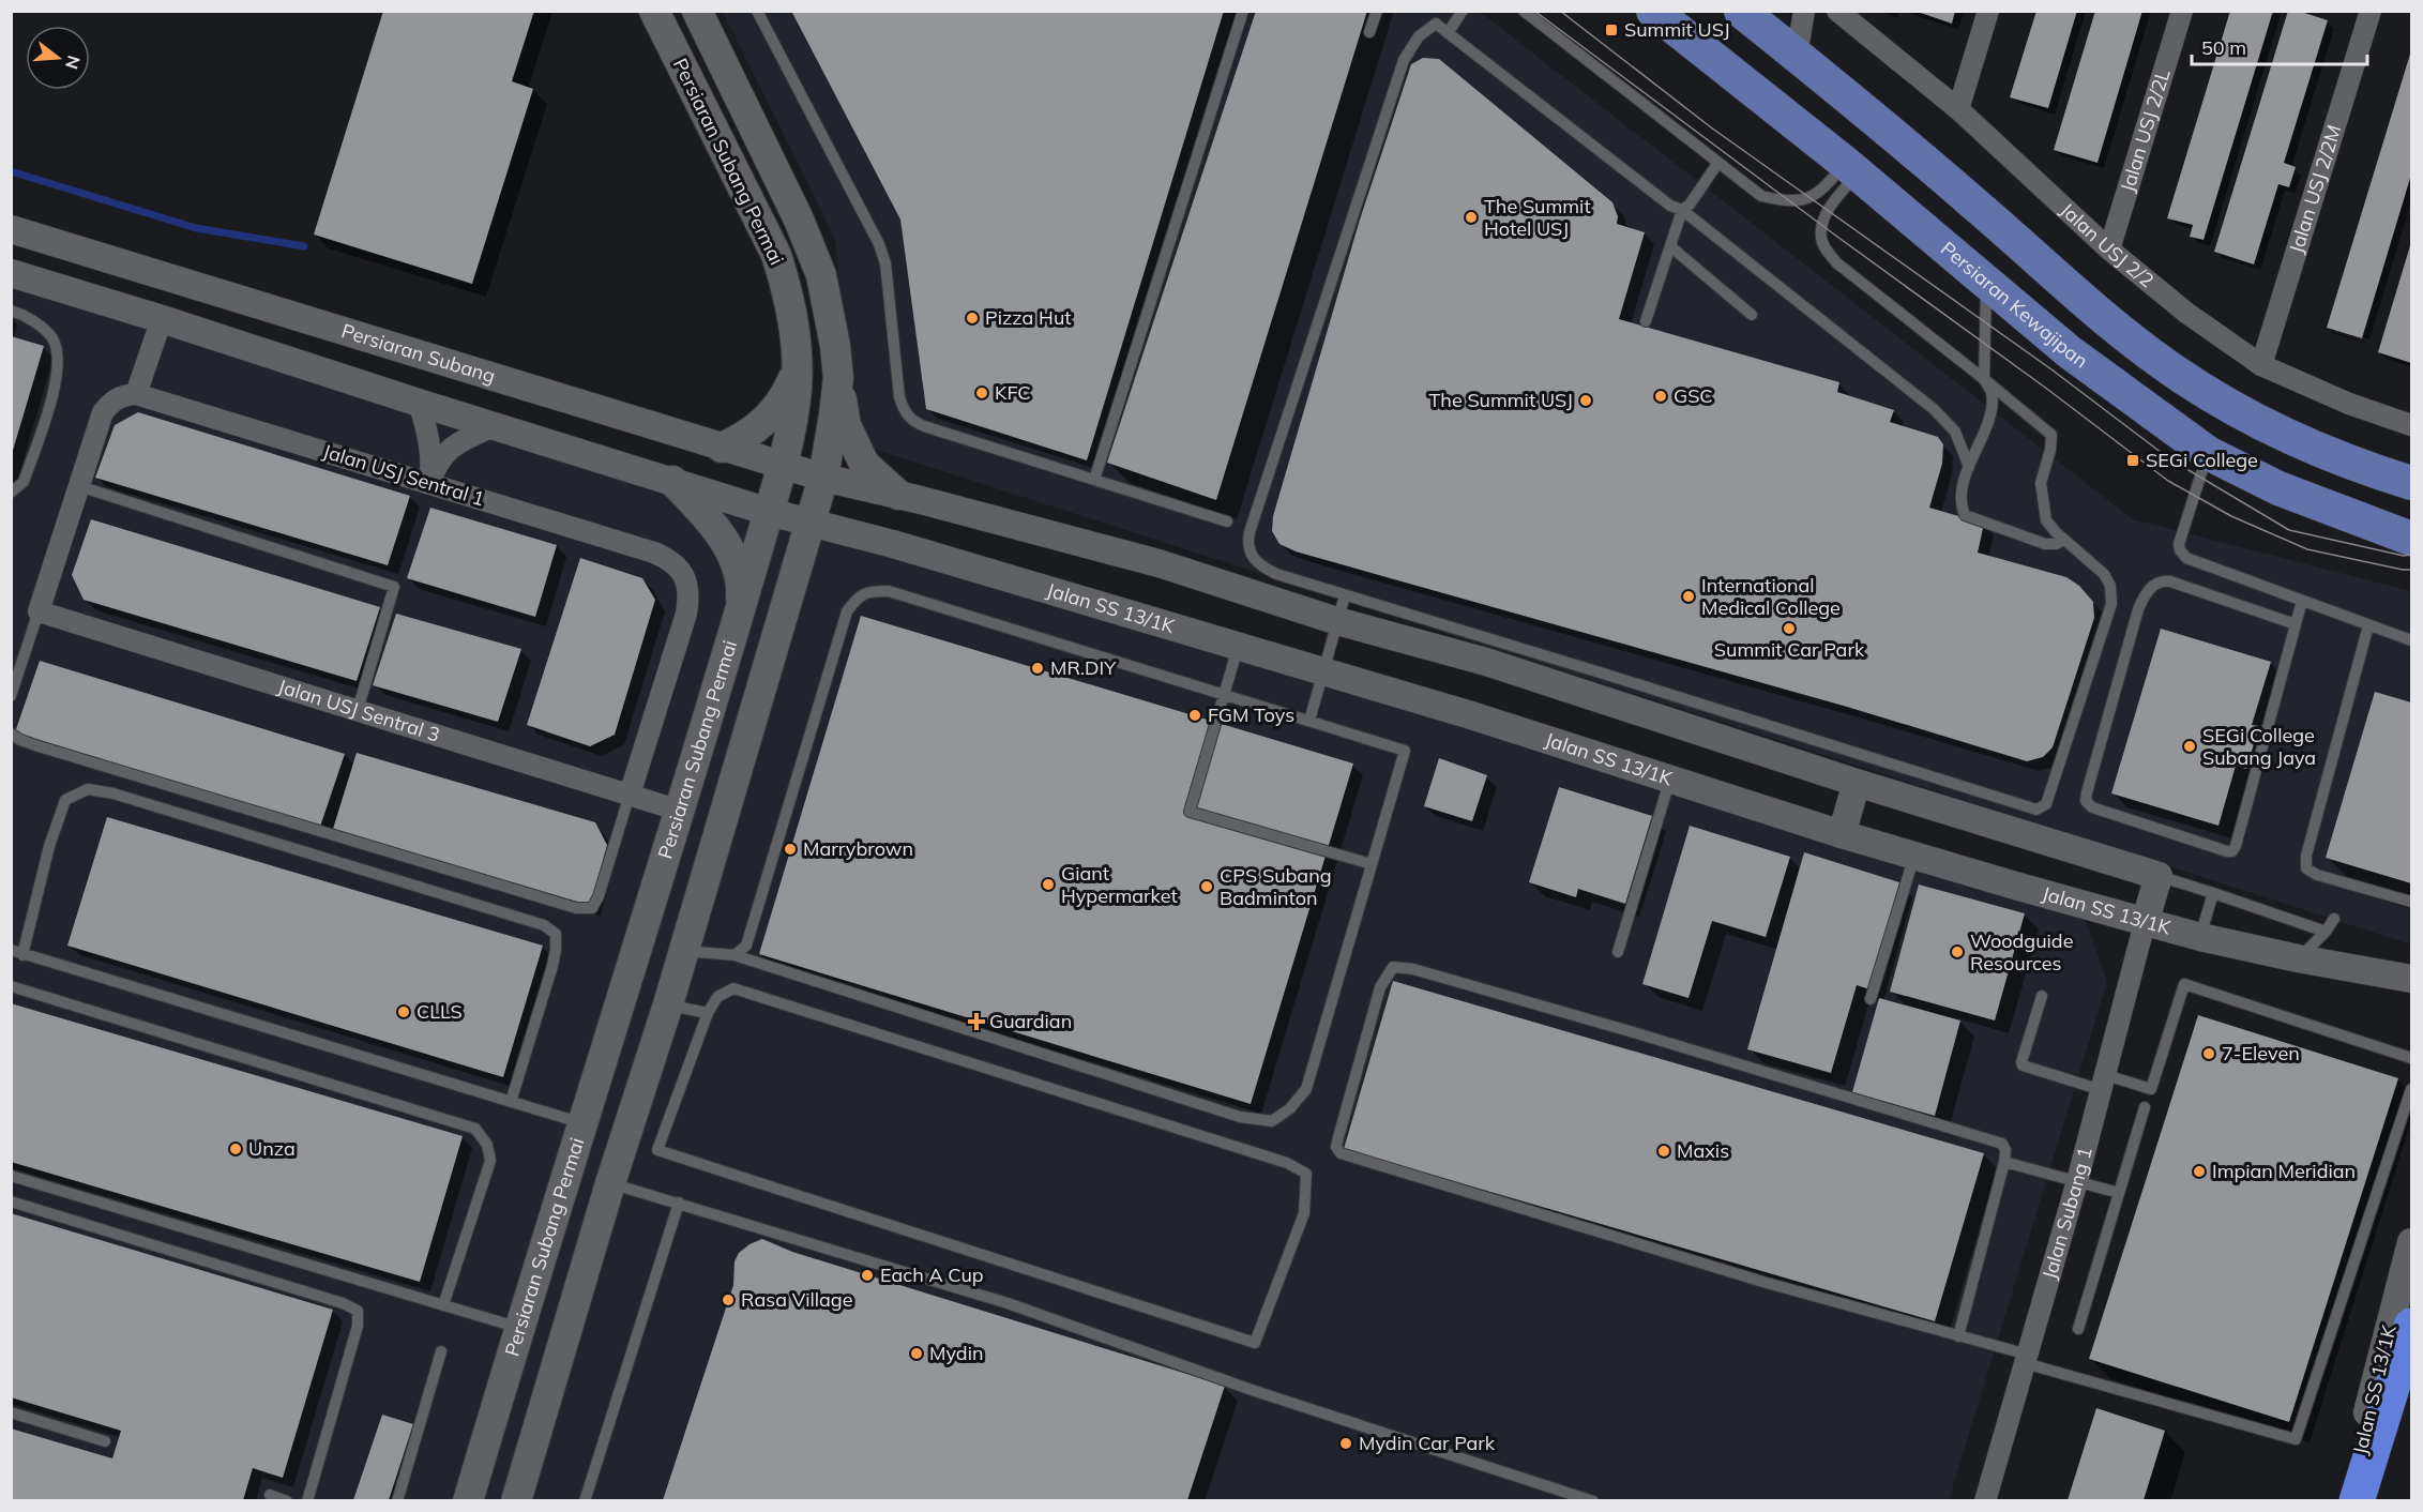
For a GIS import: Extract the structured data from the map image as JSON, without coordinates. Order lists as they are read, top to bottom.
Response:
{
  "streets": {
    "main road": ["Persiaran Subang Permai", "Persiaran Kewajipan"],
    "street": [
      "Jalan USJ 2/2L",
      "Jalan USJ 2/2M",
      "Jalan USJ 2/2",
      "Persiaran Subang",
      "Jalan USJ Sentral 1",
      "Jalan SS 13/1K",
      "Jalan USJ Sentral 3",
      "Jalan Subang 1"
    ]
  },
  "crossings": [
    ["Jalan USJ 2/2L", "Jalan USJ 2/2"],
    ["Persiaran Subang Permai", "Persiaran Subang"],
    ["Persiaran Subang Permai", "Jalan SS 13/1K"],
    ["Persiaran Subang Permai", "Jalan USJ Sentral 3"],
    ["Jalan USJ 2/2M", "Jalan USJ 2/2"],
    ["Jalan USJ Sentral 1", "Jalan USJ Sentral 3"],
    ["Jalan SS 13/1K", "Jalan Subang 1"]
  ],
  "places": {
    "transit": ["Summit USJ", "SEGi College"],
    "other": [
      "The Summit Hotel USJ",
      "Pizza Hut",
      "KFC",
      "GSC",
      "The Summit USJ",
      "International Medical College",
      "Summit Car Park",
      "MR.DIY",
      "FGM Toys",
      "SEGi College Subang Jaya",
      "Marrybrown",
      "Giant Hypermarket",
      "CPS Subang Badminton",
      "Woodguide Resources",
      "CLLS",
      "7-Eleven",
      "Unza",
      "Maxis",
      "Impian Meridian",
      "Each A Cup",
      "Rasa Village",
      "Mydin",
      "Mydin Car Park"
    ],
    "health": ["Guardian"]
  },
  "scale_bar": "50 m",
  "north": "right"
}
